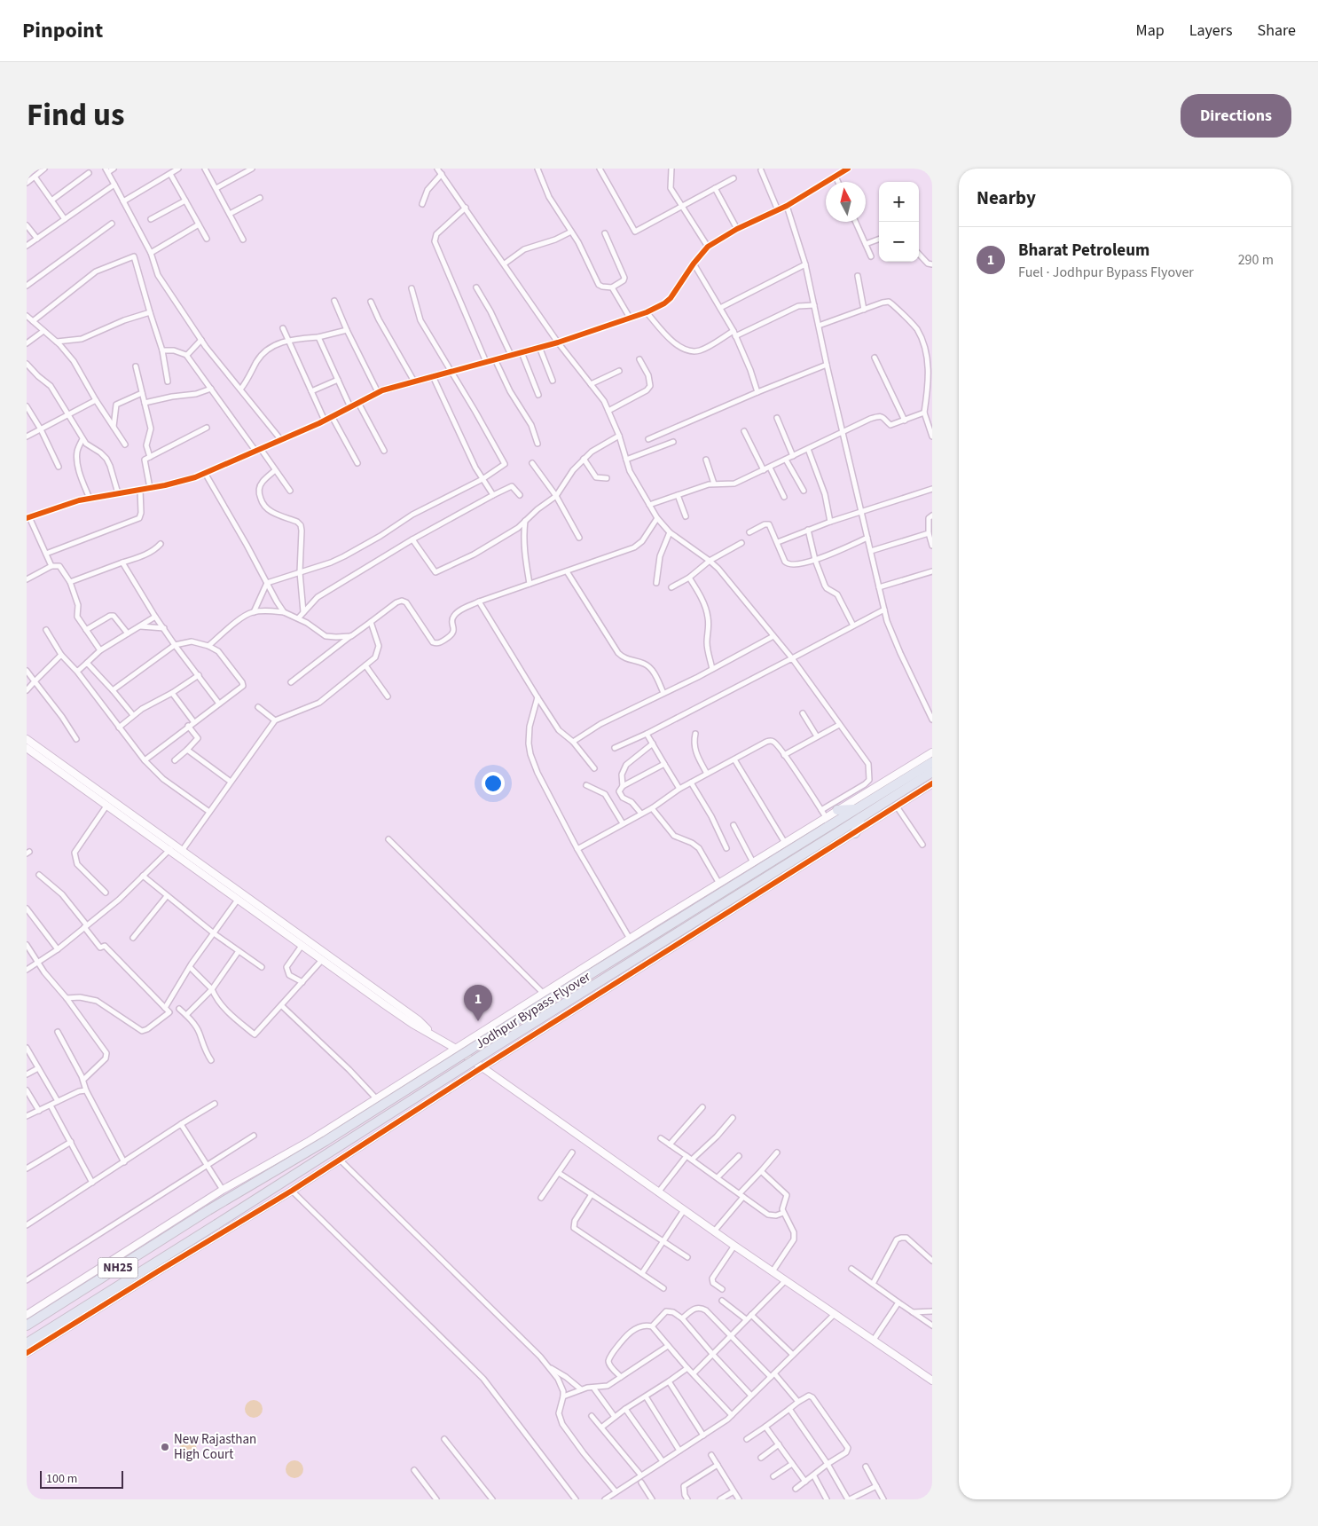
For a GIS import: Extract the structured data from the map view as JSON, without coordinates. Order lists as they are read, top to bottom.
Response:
{
  "streets": {
    "highway": ["Jodhpur Bypass Flyover", "NH25"]
  },
  "crossings": [
    ["Jodhpur Bypass Flyover", "NH25"]
  ],
  "places": ["New Rajasthan High Court"],
  "scale_bar": "100 m",
  "north": "top",
  "page": {
    "header": "Pinpoint",
    "nav": ["Map", "Layers", "Share"],
    "title": "Find us",
    "buttons": "Directions",
    "heading": "Nearby",
    "map_buttons": ["+", "−"],
    "list": [
      {
        "mark": "1",
        "name": "Bharat Petroleum",
        "note": "Fuel · Jodhpur Bypass Flyover",
        "value": "290 m"
      }
    ],
    "pins": "1",
    "scale": "100 m"
  }
}
